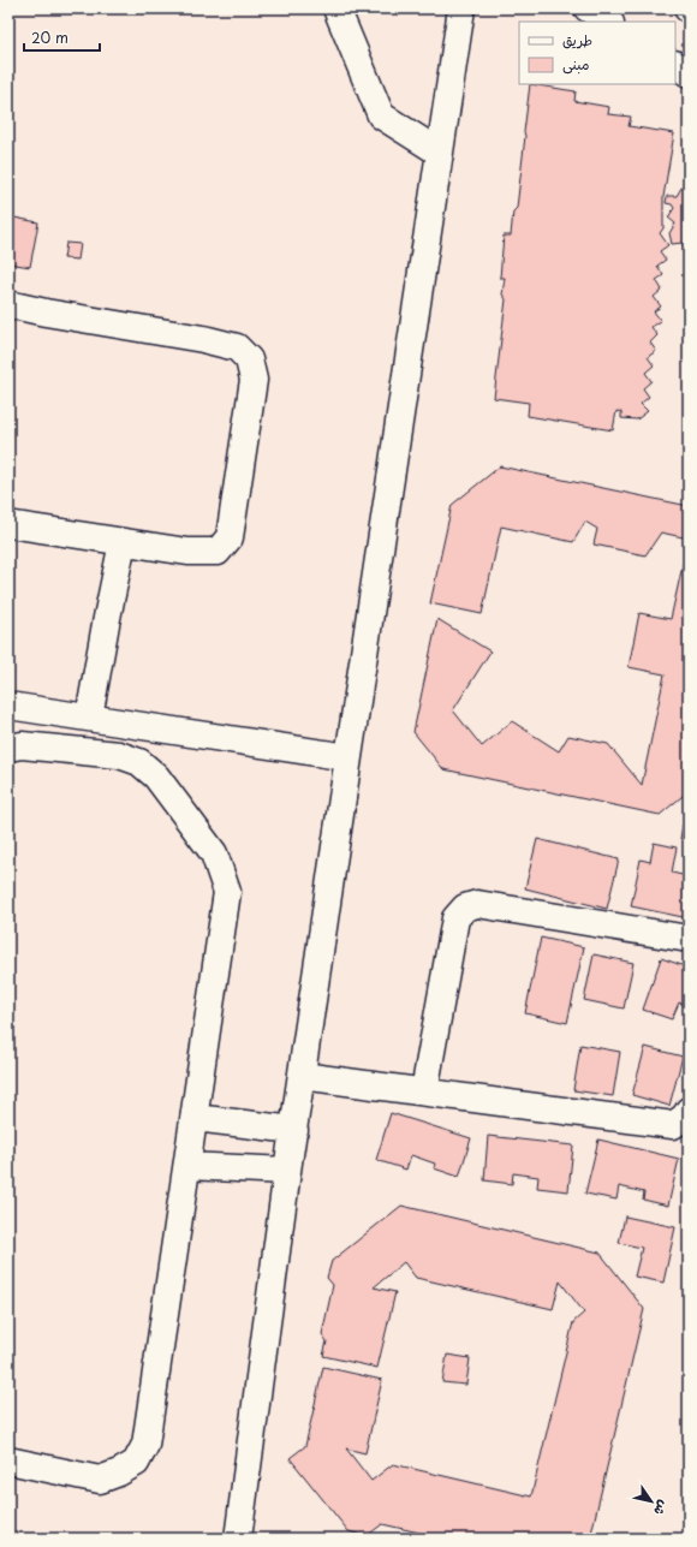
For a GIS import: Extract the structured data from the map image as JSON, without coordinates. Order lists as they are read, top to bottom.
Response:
{
  "legend": ["طريق", "مبنى"],
  "scale_bar": "20 m",
  "north": "bottom right"
}
